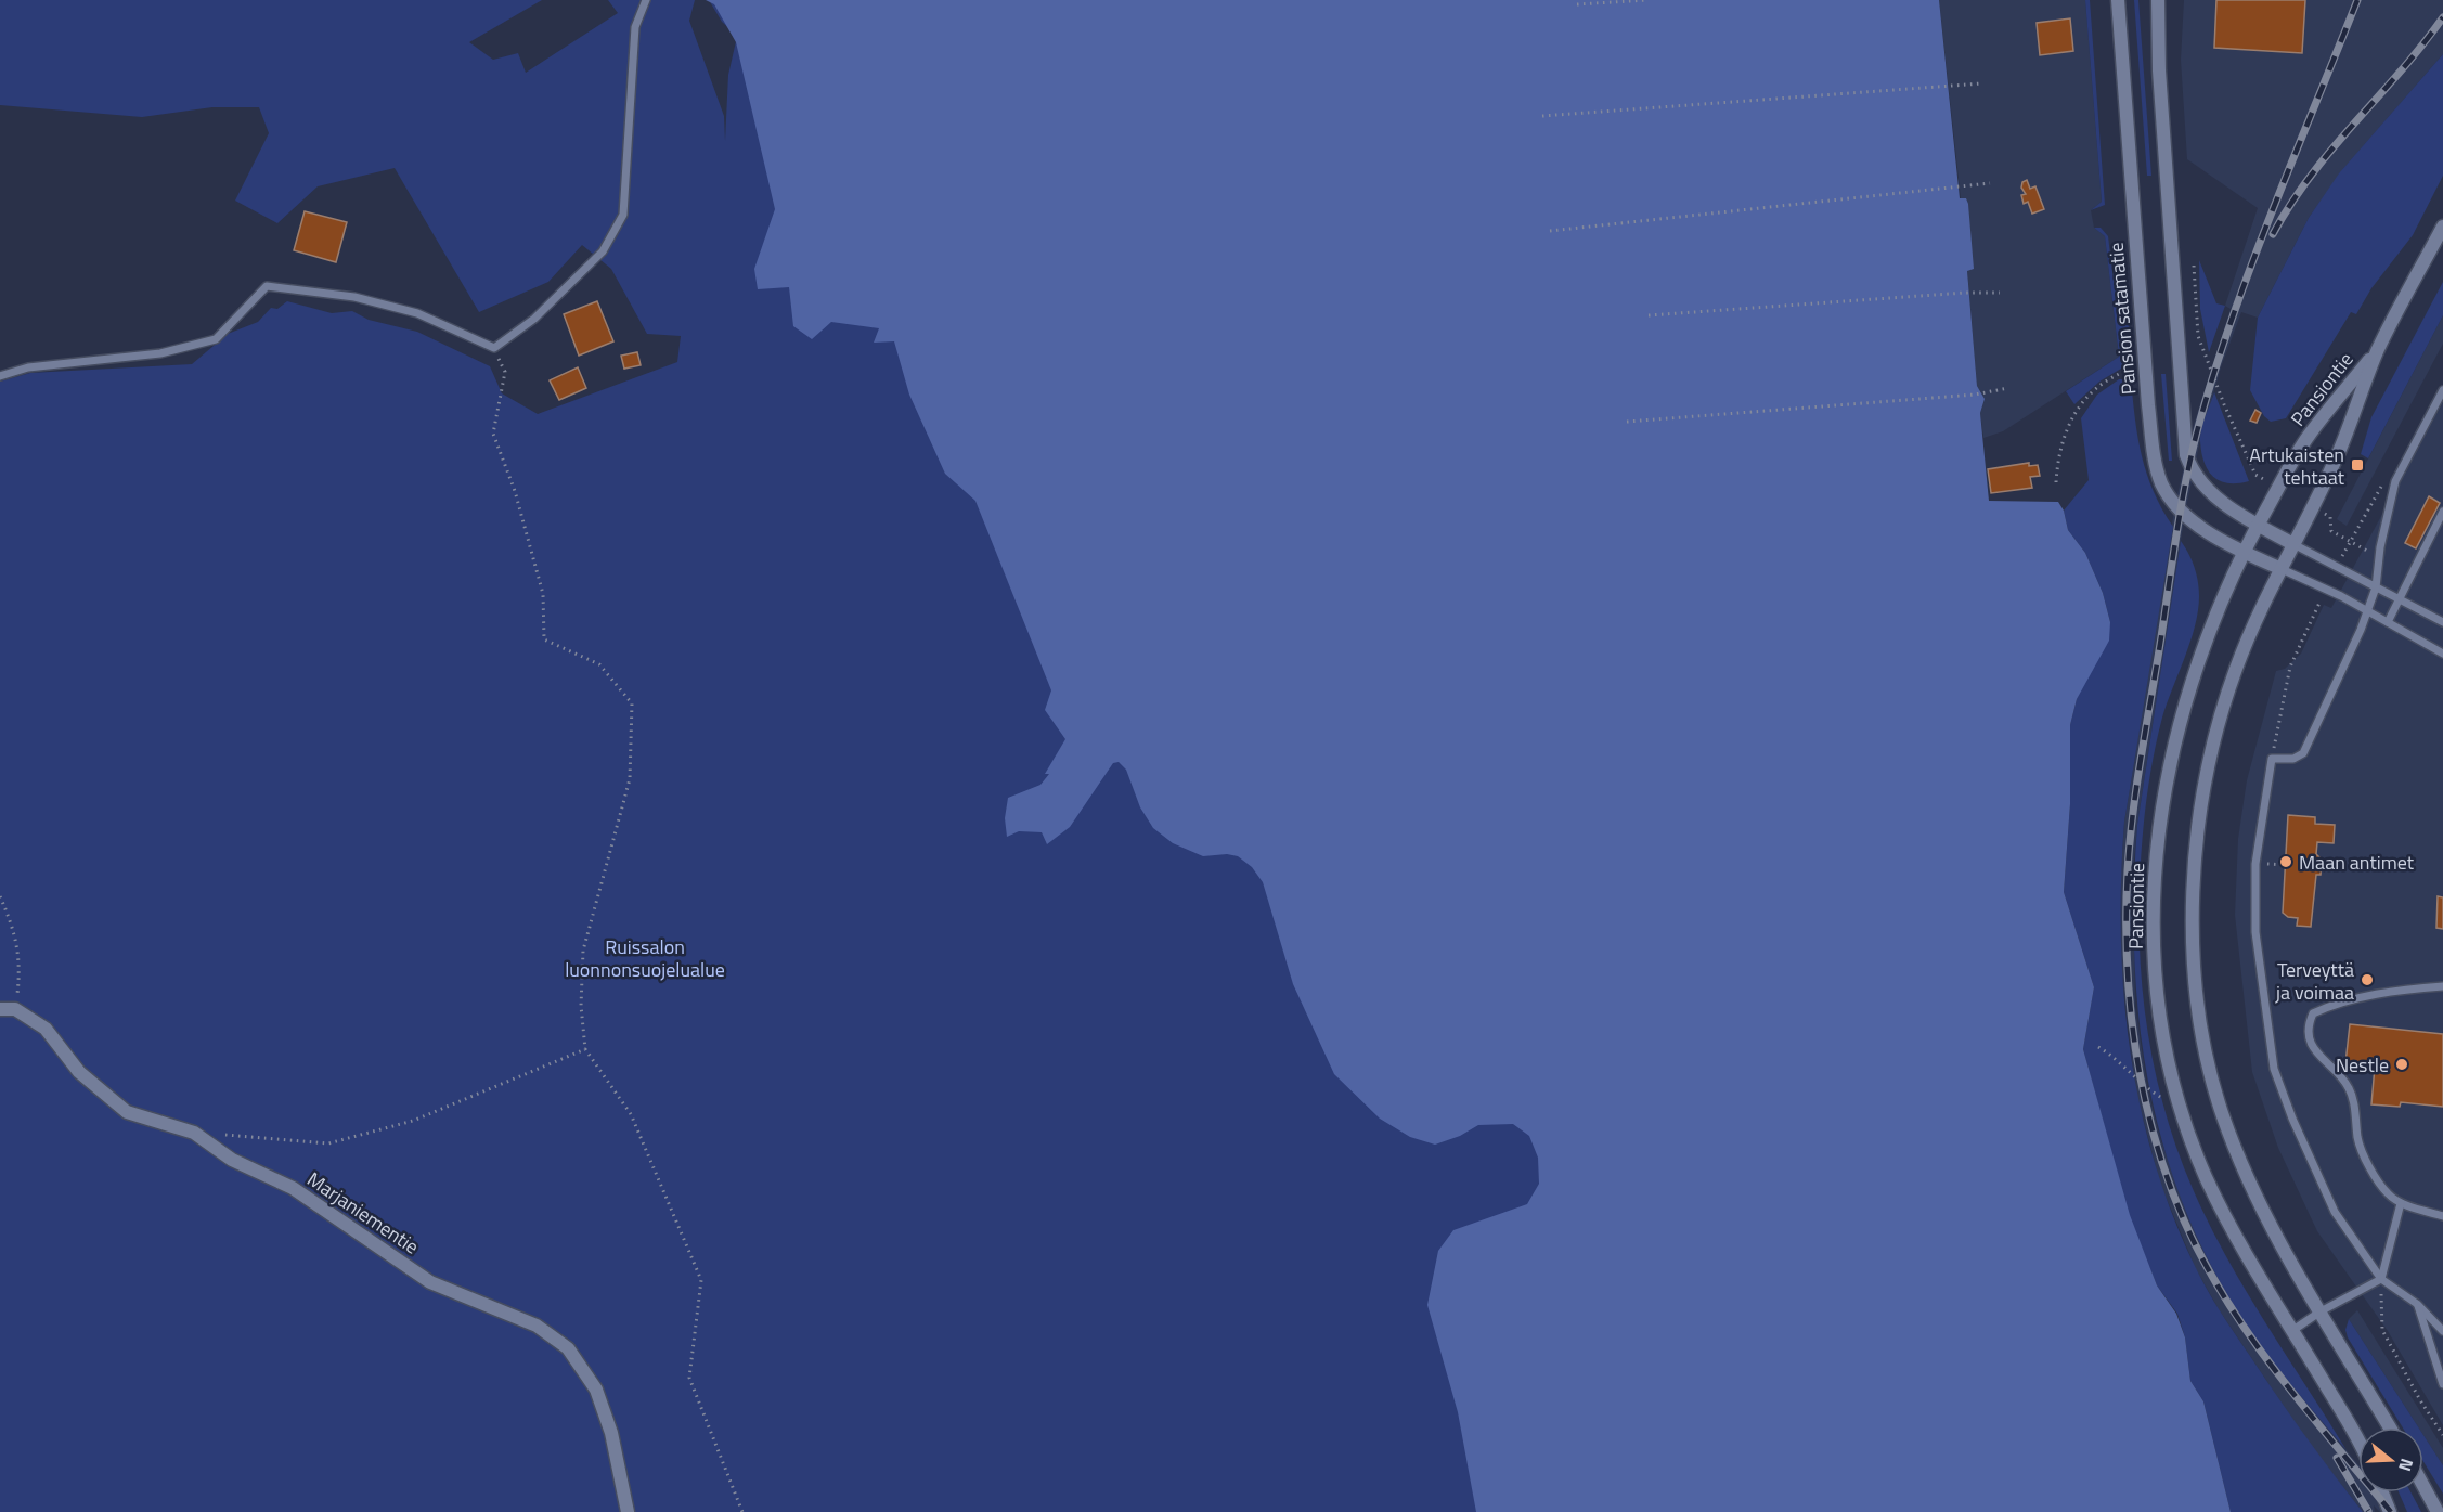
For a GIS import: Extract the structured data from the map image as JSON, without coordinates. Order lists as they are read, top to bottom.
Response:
{
  "streets": {
    "street": ["Pansion satamatie", "Pansiontie", "Marjaniementie"]
  },
  "crossings": [
    ["Pansion satamatie", "Pansiontie"]
  ],
  "parks": ["Ruissalon luonnonsuojelualue"],
  "places": {
    "transit": ["Artukaisten tehtaat"],
    "other": ["Maan antimet", "Terveyttä ja voimaa", "Nestle"]
  },
  "north": "right"
}
